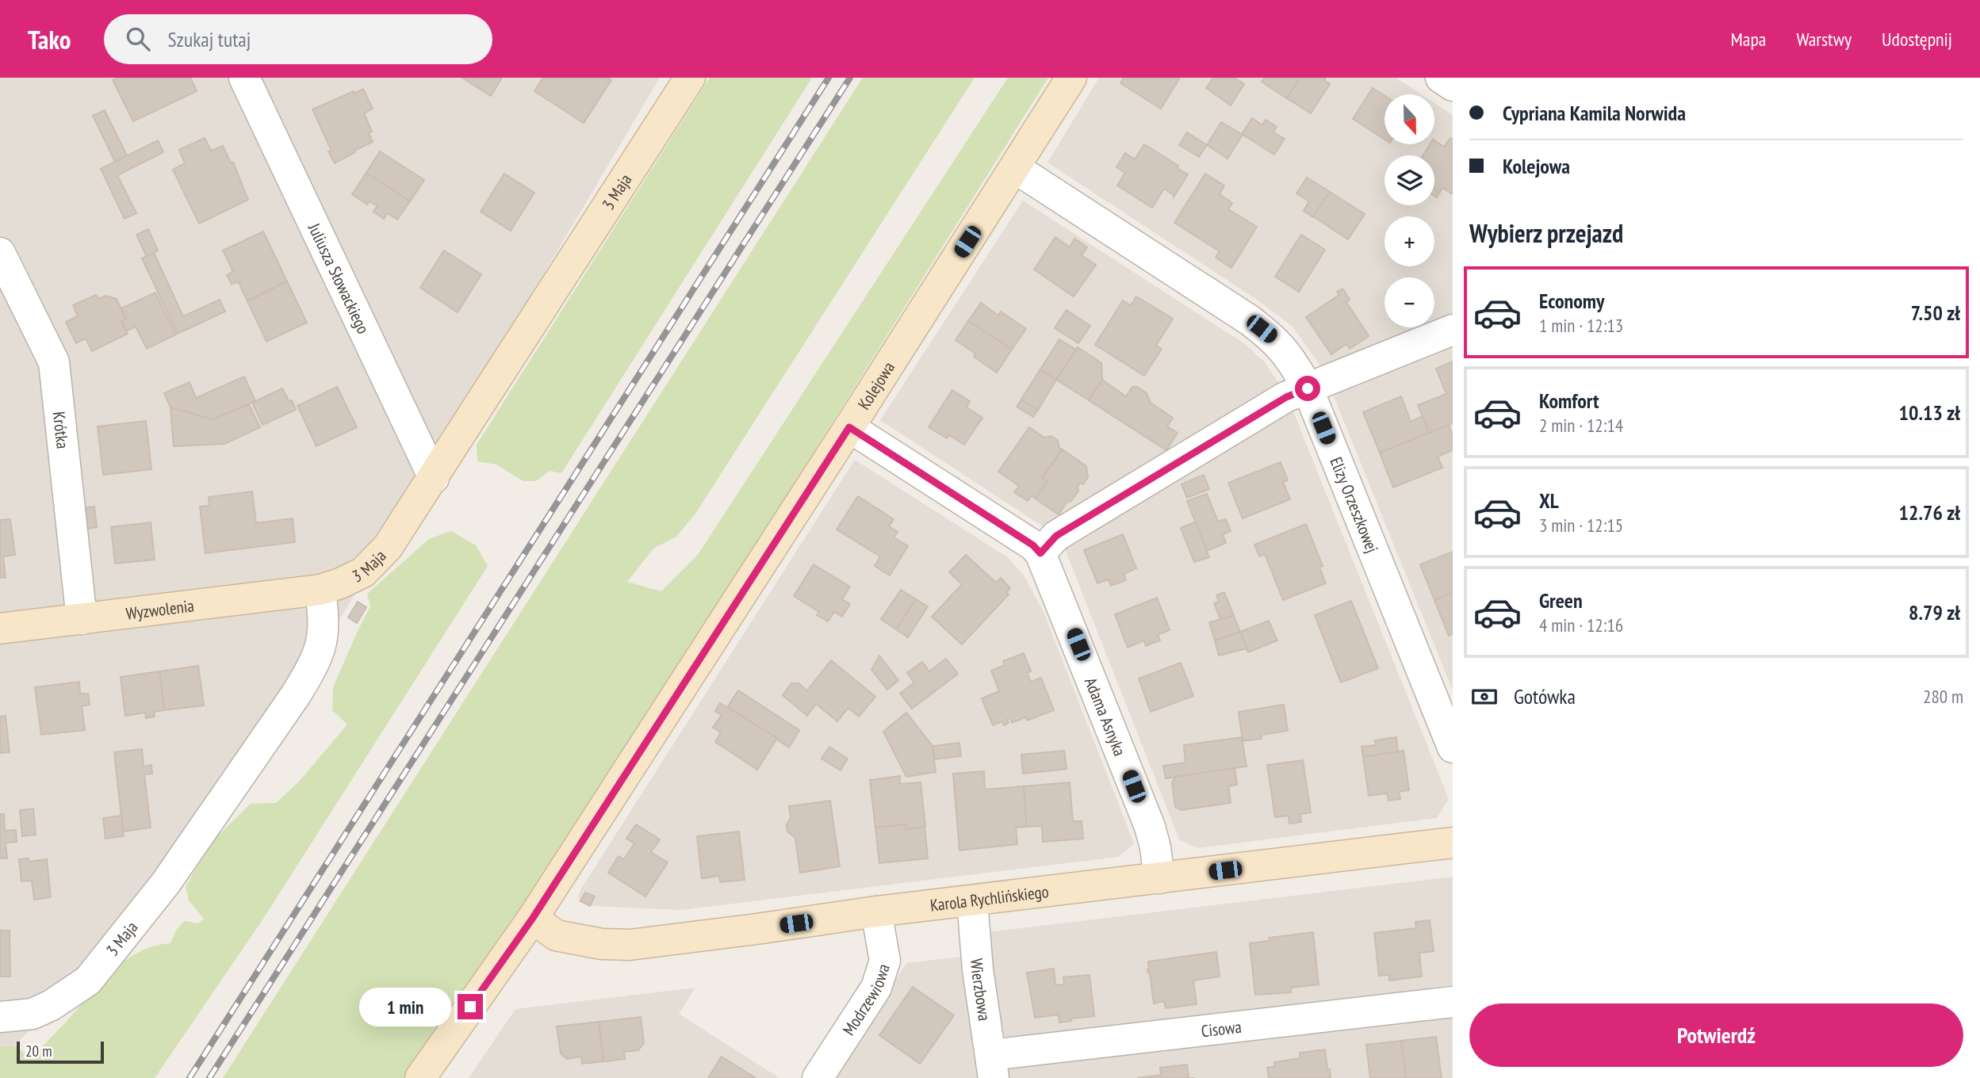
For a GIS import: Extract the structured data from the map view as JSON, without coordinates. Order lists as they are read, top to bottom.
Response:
{
  "streets": {
    "street": [
      "3 Maja",
      "Juliusza Słowackiego",
      "Kolejowa",
      "Krótka",
      "Elizy Orzeszkowej",
      "Wyzwolenia",
      "Adama Asnyka",
      "Karola Rychlińskiego",
      "Wierzbowa",
      "Modrzewiowa",
      "Cisowa"
    ]
  },
  "crossings": [
    ["3 Maja", "Juliusza Słowackiego"],
    ["3 Maja", "Wyzwolenia"],
    ["Kolejowa", "Elizy Orzeszkowej"],
    ["Kolejowa", "Adama Asnyka"],
    ["Kolejowa", "Karola Rychlińskiego"],
    ["Krótka", "Wyzwolenia"],
    ["Adama Asnyka", "Karola Rychlińskiego"],
    ["Karola Rychlińskiego", "Wierzbowa"],
    ["Karola Rychlińskiego", "Modrzewiowa"],
    ["Wierzbowa", "Cisowa"]
  ],
  "scale_bar": "20 m",
  "north": "bottom",
  "page": {
    "header": "Tako",
    "search": "Szukaj tutaj",
    "nav": ["Mapa", "Warstwy", "Udostępnij"],
    "banner": ["Cypriana Kamila Norwida", "Kolejowa"],
    "map_buttons": ["+", "−"],
    "heading": "Wybierz przejazd",
    "list": [
      {
        "name": "Economy",
        "note": "1 min · 12:13",
        "value": "7.50 zł"
      },
      {
        "name": "Komfort",
        "note": "2 min · 12:14",
        "value": "10.13 zł"
      },
      {
        "name": "XL",
        "note": "3 min · 12:15",
        "value": "12.76 zł"
      },
      {
        "name": "Green",
        "note": "4 min · 12:16",
        "value": "8.79 zł"
      }
    ],
    "pay": ["Gotówka", "280 m"],
    "bubble": "1 min",
    "buttons": "Potwierdź",
    "scale": "20 m"
  }
}
